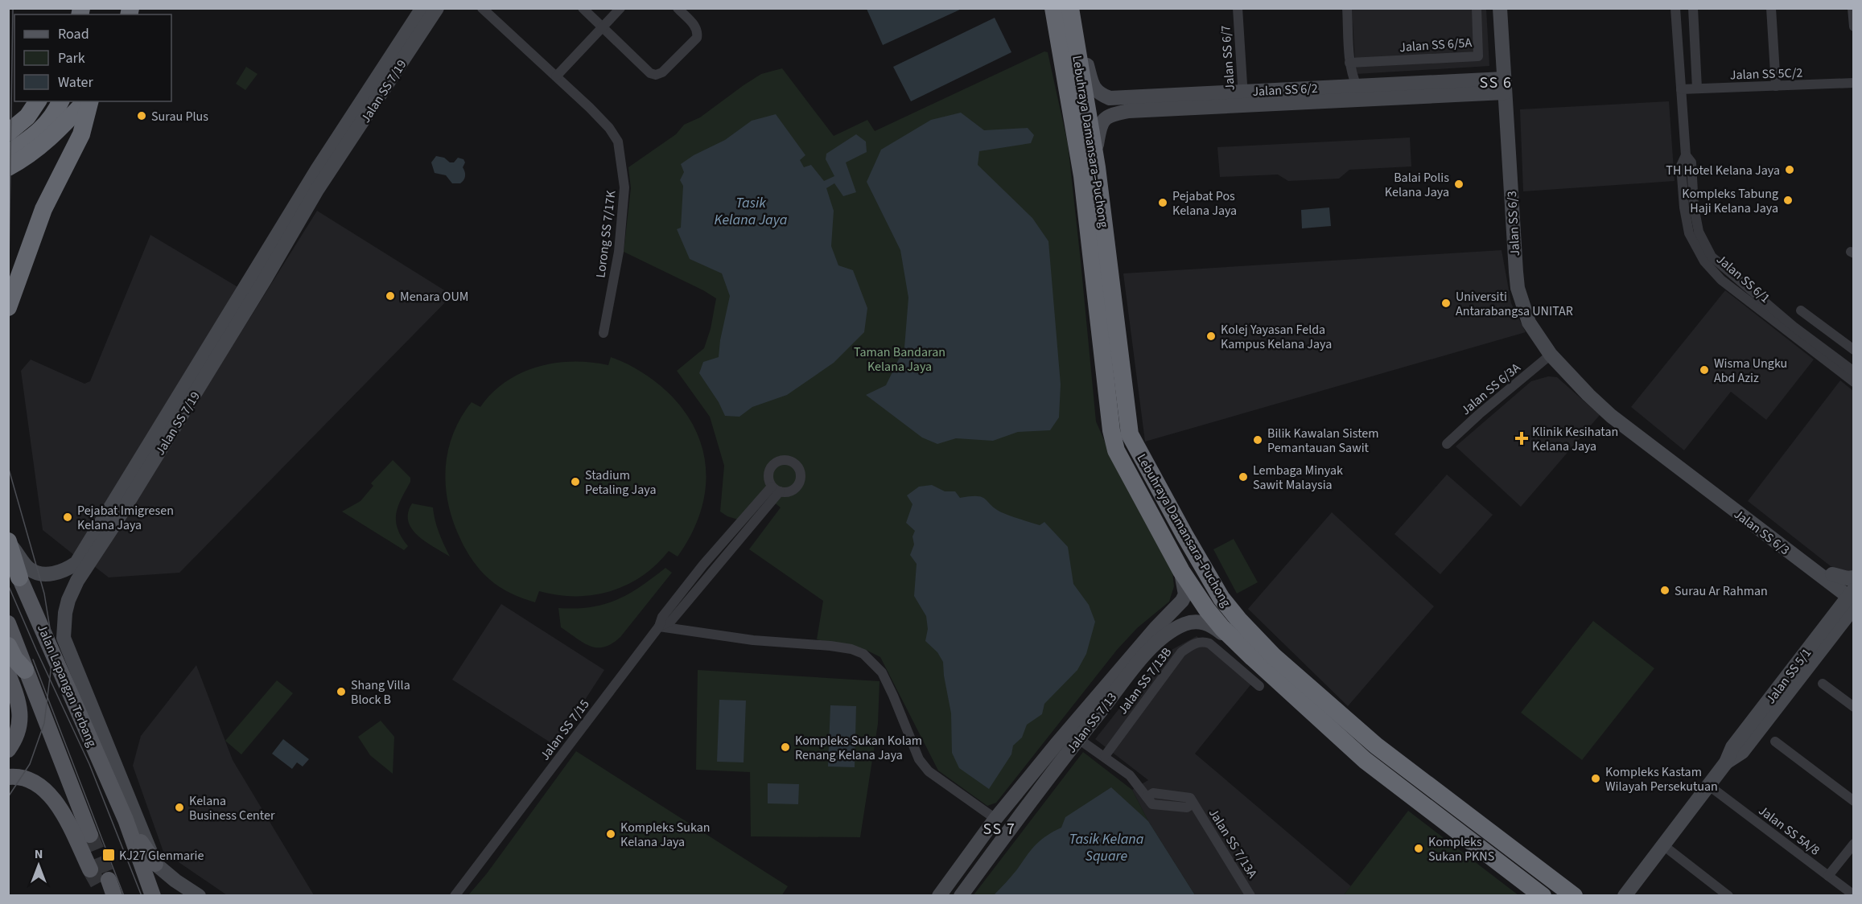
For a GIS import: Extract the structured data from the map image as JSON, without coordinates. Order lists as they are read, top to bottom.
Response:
{
  "streets": {
    "highway": ["Lebuhraya Damansara–Puchong"],
    "main road": ["Jalan Lapangan Terbang"],
    "street": [
      "Jalan SS 6/5A",
      "Jalan SS 6/7",
      "Jalan SS 5C/2",
      "Jalan SS 6/2",
      "Jalan SS 7/19",
      "Jalan SS 6/3",
      "Lorong SS 7/17K",
      "Jalan SS 6/1",
      "Jalan SS 6/3A",
      "Jalan SS 5/1",
      "Jalan SS 7/13B",
      "Jalan SS 7/13",
      "Jalan SS 7/15",
      "Jalan SS 5A/8",
      "Jalan SS 7/13A"
    ]
  },
  "crossings": [
    ["Jalan SS 6/7", "Jalan SS 6/2"],
    ["Jalan SS 5C/2", "Jalan SS 6/1"],
    ["Jalan SS 6/2", "Jalan SS 6/3"],
    ["Lebuhraya Damansara–Puchong", "Jalan SS 7/13"],
    ["Jalan SS 6/3", "Jalan SS 6/3A"],
    ["Jalan SS 6/3", "Jalan SS 5/1"],
    ["Jalan SS 5/1", "Jalan SS 5A/8"],
    ["Jalan SS 7/13B", "Jalan SS 7/13A"],
    ["Jalan SS 7/13", "Jalan SS 7/13A"]
  ],
  "districts": ["SS 6", "SS 7"],
  "water": ["Tasik Kelana Jaya", "Tasik Kelana Square"],
  "parks": ["Taman Bandaran Kelana Jaya"],
  "places": {
    "other": [
      "Surau Plus",
      "TH Hotel Kelana Jaya",
      "Balai Polis Kelana Jaya",
      "Kompleks Tabung Haji Kelana Jaya",
      "Pejabat Pos Kelana Jaya",
      "Menara OUM",
      "Universiti Antarabangsa UNITAR",
      "Kolej Yayasan Felda Kampus Kelana Jaya",
      "Wisma Ungku Abd Aziz",
      "Bilik Kawalan Sistem Pemantauan Sawit",
      "Lembaga Minyak Sawit Malaysia",
      "Stadium Petaling Jaya",
      "Pejabat Imigresen Kelana Jaya",
      "Surau Ar Rahman",
      "Shang Villa Block B",
      "Kompleks Sukan Kolam Renang Kelana Jaya",
      "Kompleks Kastam Wilayah Persekutuan",
      "Kelana Business Center",
      "Kompleks Sukan Kelana Jaya",
      "Kompleks Sukan PKNS"
    ],
    "health": ["Klinik Kesihatan Kelana Jaya"],
    "transit": ["KJ27 Glenmarie"]
  },
  "legend": ["Road", "Park", "Water"],
  "north": "top"
}
